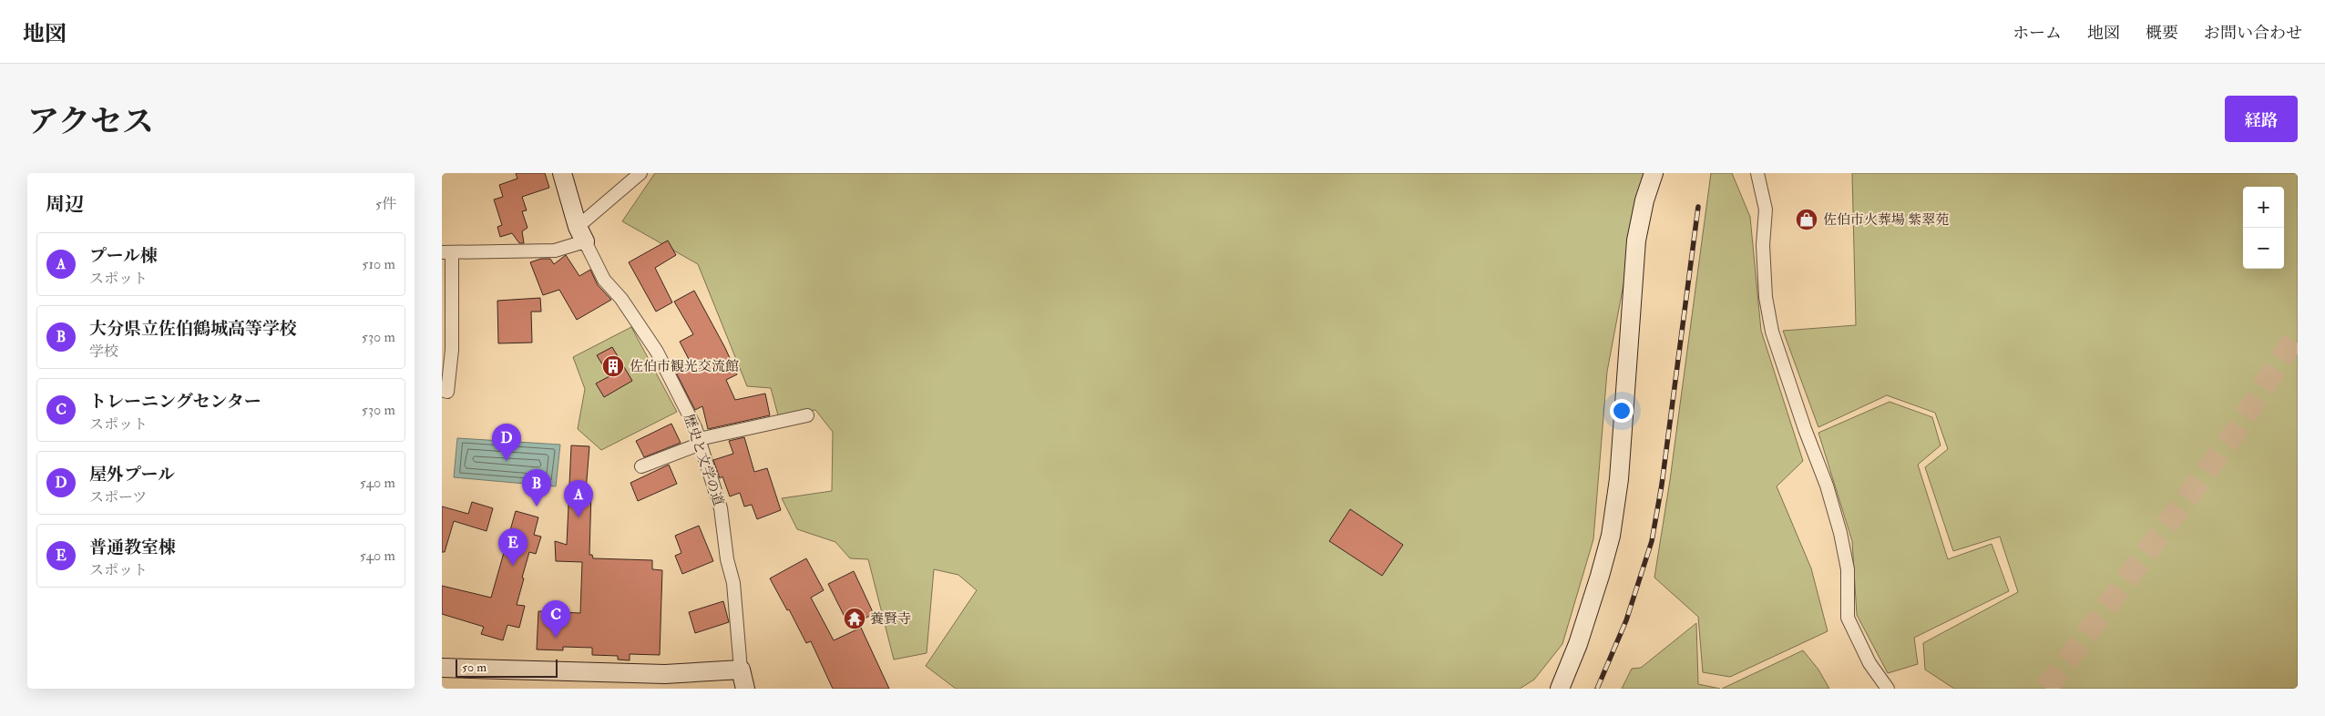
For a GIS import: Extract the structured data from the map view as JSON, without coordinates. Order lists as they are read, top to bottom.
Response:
{
  "streets": {
    "street": ["歴史と文学の道"]
  },
  "places": {
    "shop": ["佐伯市火葬場 紫翠苑"],
    "building": ["佐伯市観光交流館"],
    "temple": ["養賢寺"]
  },
  "scale_bar": "50 m",
  "page": {
    "header": "地図",
    "nav": [
      "ホーム",
      "地図",
      "概要",
      "お問い合わせ"
    ],
    "title": "アクセス",
    "buttons": "経路",
    "heading": ["周辺", "5件"],
    "map_buttons": ["+", "−"],
    "list": [
      {
        "mark": "A",
        "name": "プール棟",
        "note": "スポット",
        "value": "510 m"
      },
      {
        "mark": "B",
        "name": "大分県立佐伯鶴城高等学校",
        "note": "学校",
        "value": "530 m"
      },
      {
        "mark": "C",
        "name": "トレーニングセンター",
        "note": "スポット",
        "value": "530 m"
      },
      {
        "mark": "D",
        "name": "屋外プール",
        "note": "スポーツ",
        "value": "540 m"
      },
      {
        "mark": "E",
        "name": "普通教室棟",
        "note": "スポット",
        "value": "540 m"
      }
    ],
    "pins": [
      "D",
      "B",
      "A",
      "E",
      "C"
    ],
    "scale": "50 m"
  }
}
